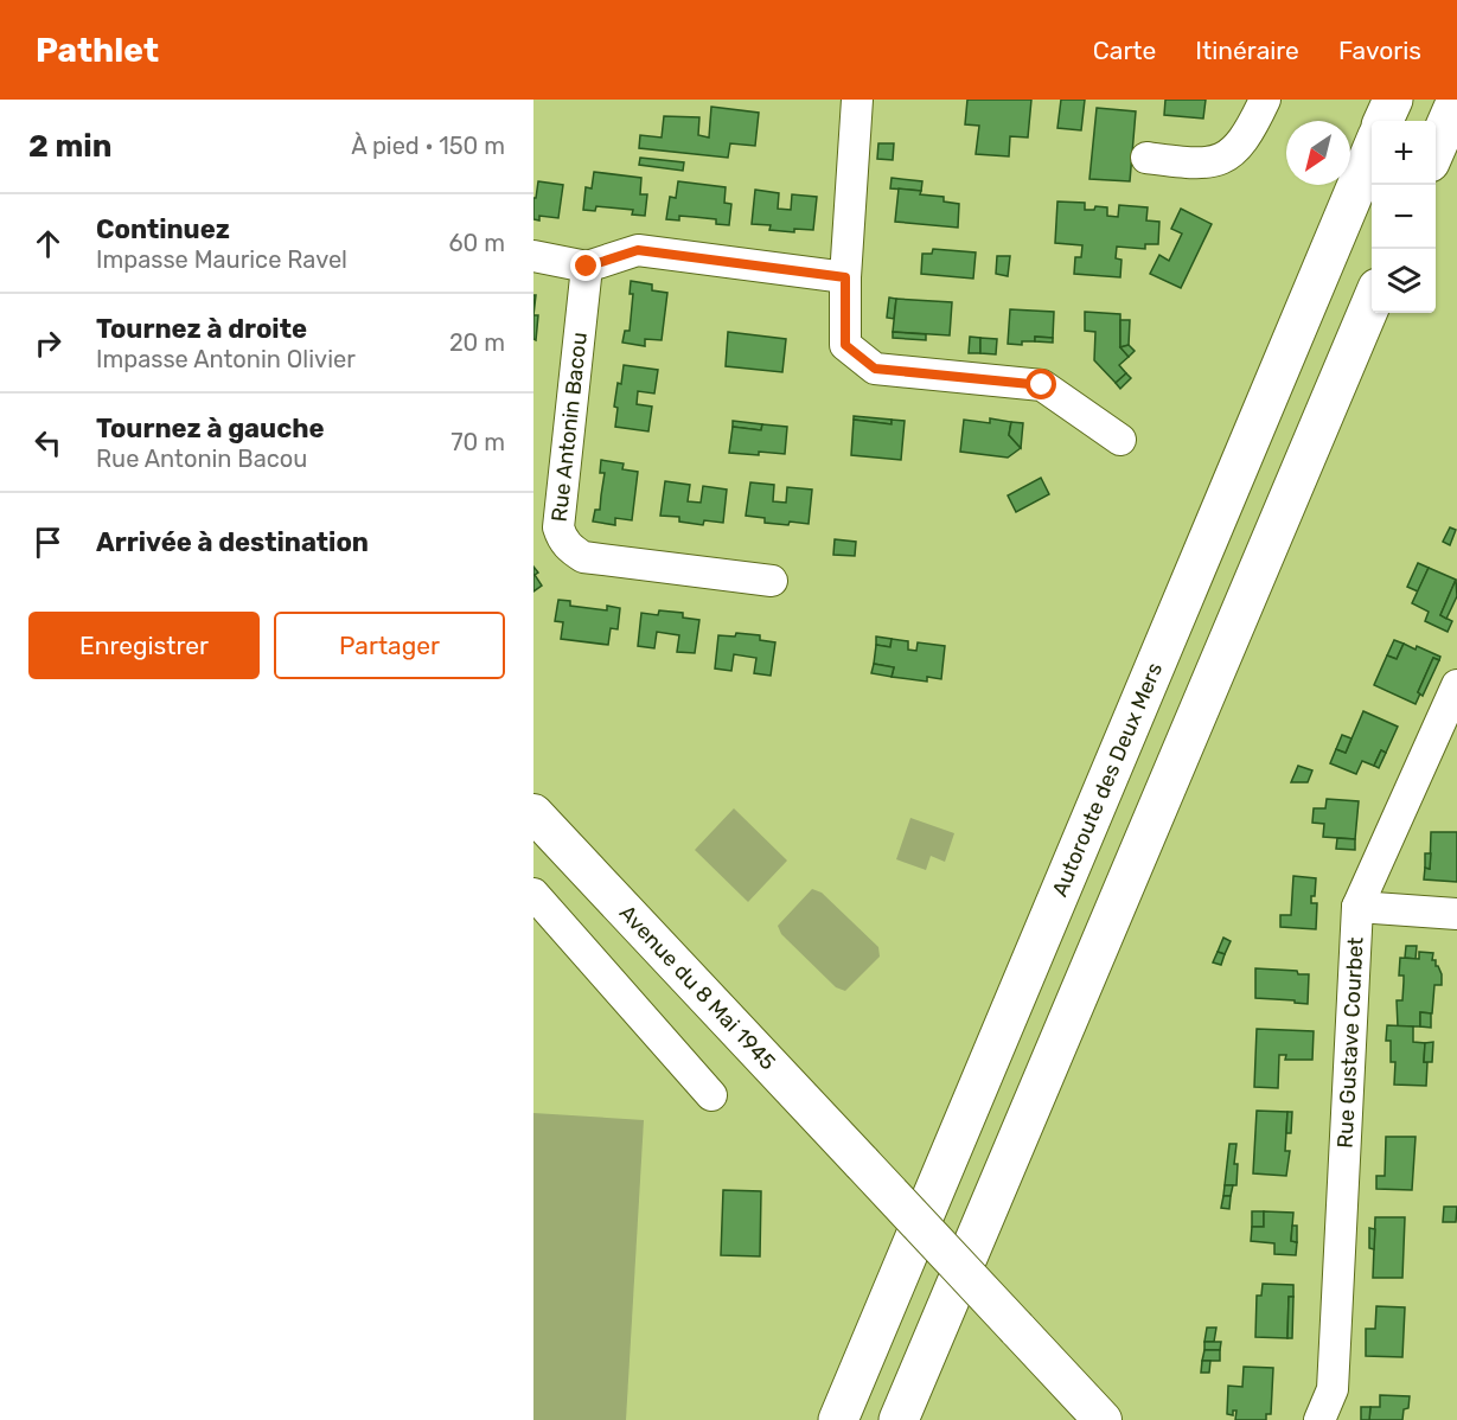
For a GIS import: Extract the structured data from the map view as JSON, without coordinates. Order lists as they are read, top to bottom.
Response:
{
  "streets": {
    "highway": ["Autoroute des Deux Mers"],
    "main road": ["Avenue du 8 Mai 1945"],
    "street": ["Rue Antonin Bacou", "Rue Gustave Courbet"]
  },
  "north": "bottom left",
  "page": {
    "header": "Pathlet",
    "nav": ["Carte", "Itinéraire", "Favoris"],
    "heading": ["2 min", "À pied · 150 m"],
    "map_buttons": ["+", "−"],
    "list": [
      ["Continuez", "Impasse Maurice Ravel", "60 m"],
      ["Tournez à droite", "Impasse Antonin Olivier", "20 m"],
      ["Tournez à gauche", "Rue Antonin Bacou", "70 m"],
      "Arrivée à destination"
    ],
    "buttons": ["Enregistrer", "Partager"]
  }
}
